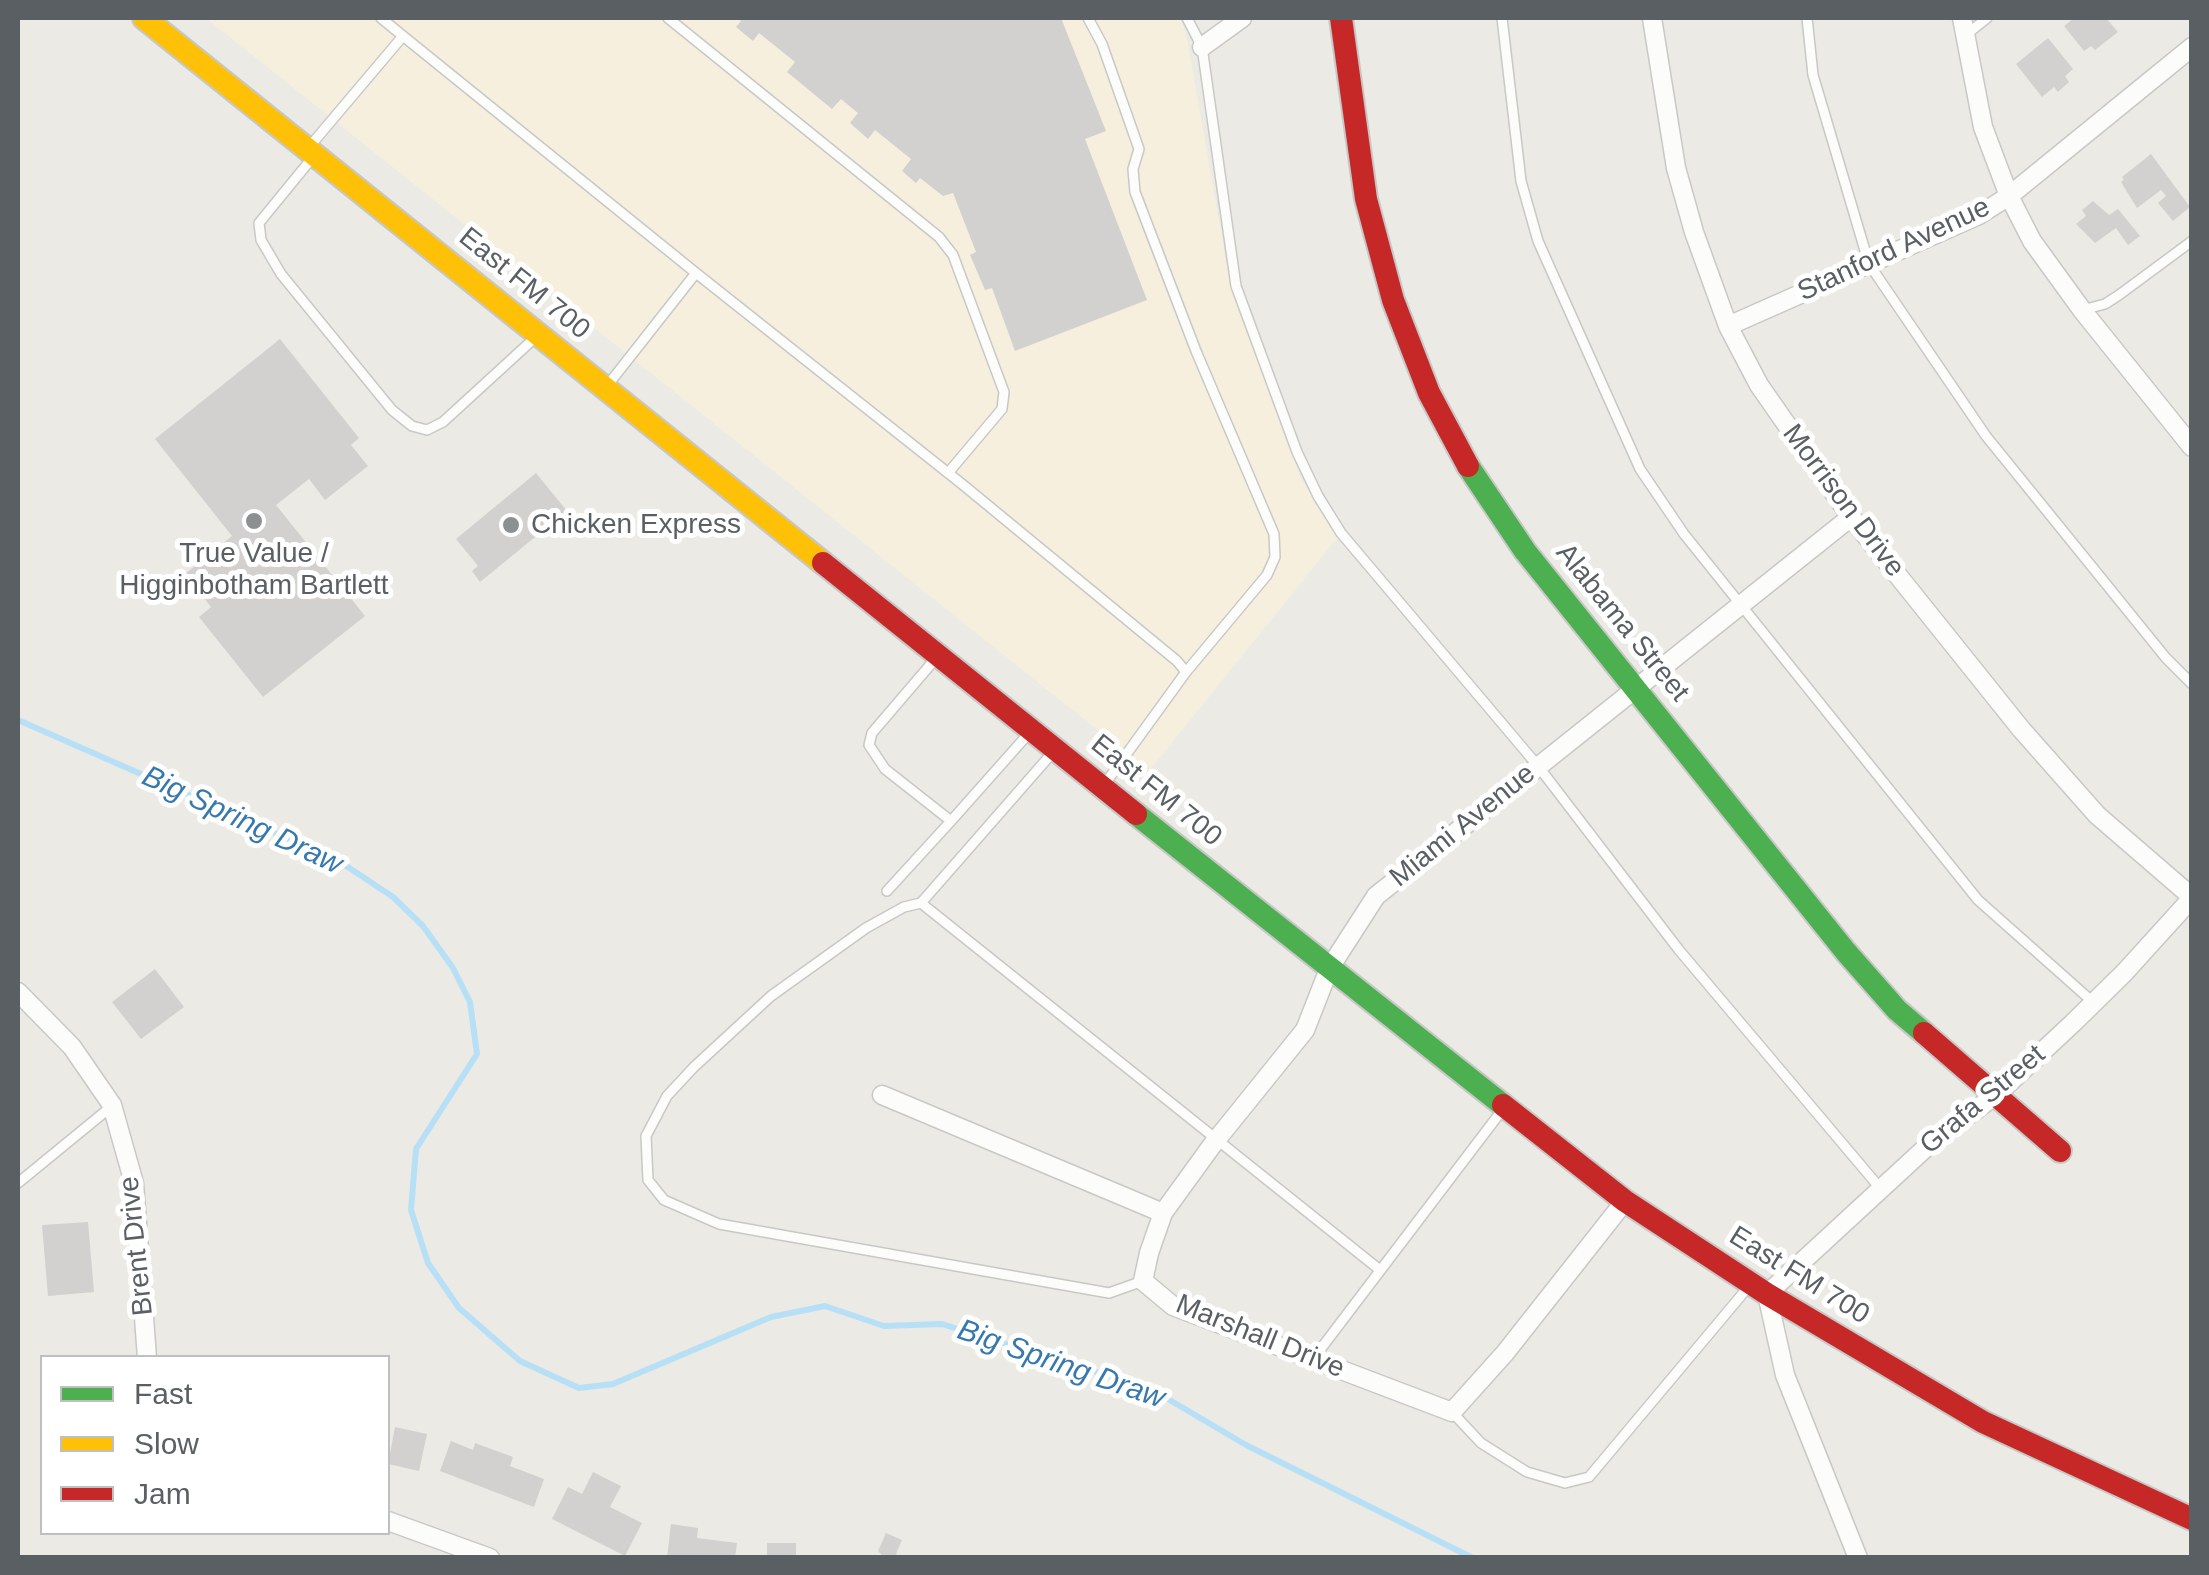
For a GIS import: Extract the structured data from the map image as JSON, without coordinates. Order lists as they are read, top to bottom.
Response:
{
  "streets": {
    "main road": ["East FM 700", "Alabama Street"],
    "street": [
      "Stanford Avenue",
      "Morrison Drive",
      "Miami Avenue",
      "Grafa Street",
      "Brent Drive",
      "Marshall Drive"
    ]
  },
  "crossings": [
    ["Stanford Avenue", "Morrison Drive"],
    ["East FM 700", "Miami Avenue"],
    ["East FM 700", "Grafa Street"],
    ["Morrison Drive", "Miami Avenue"],
    ["Morrison Drive", "Grafa Street"],
    ["Alabama Street", "Miami Avenue"],
    ["Alabama Street", "Grafa Street"],
    ["Miami Avenue", "Marshall Drive"]
  ],
  "water": ["Big Spring Draw"],
  "places": ["True Value / Higginbotham Bartlett", "Chicken Express"],
  "legend": ["Fast", "Slow", "Jam"]
}
